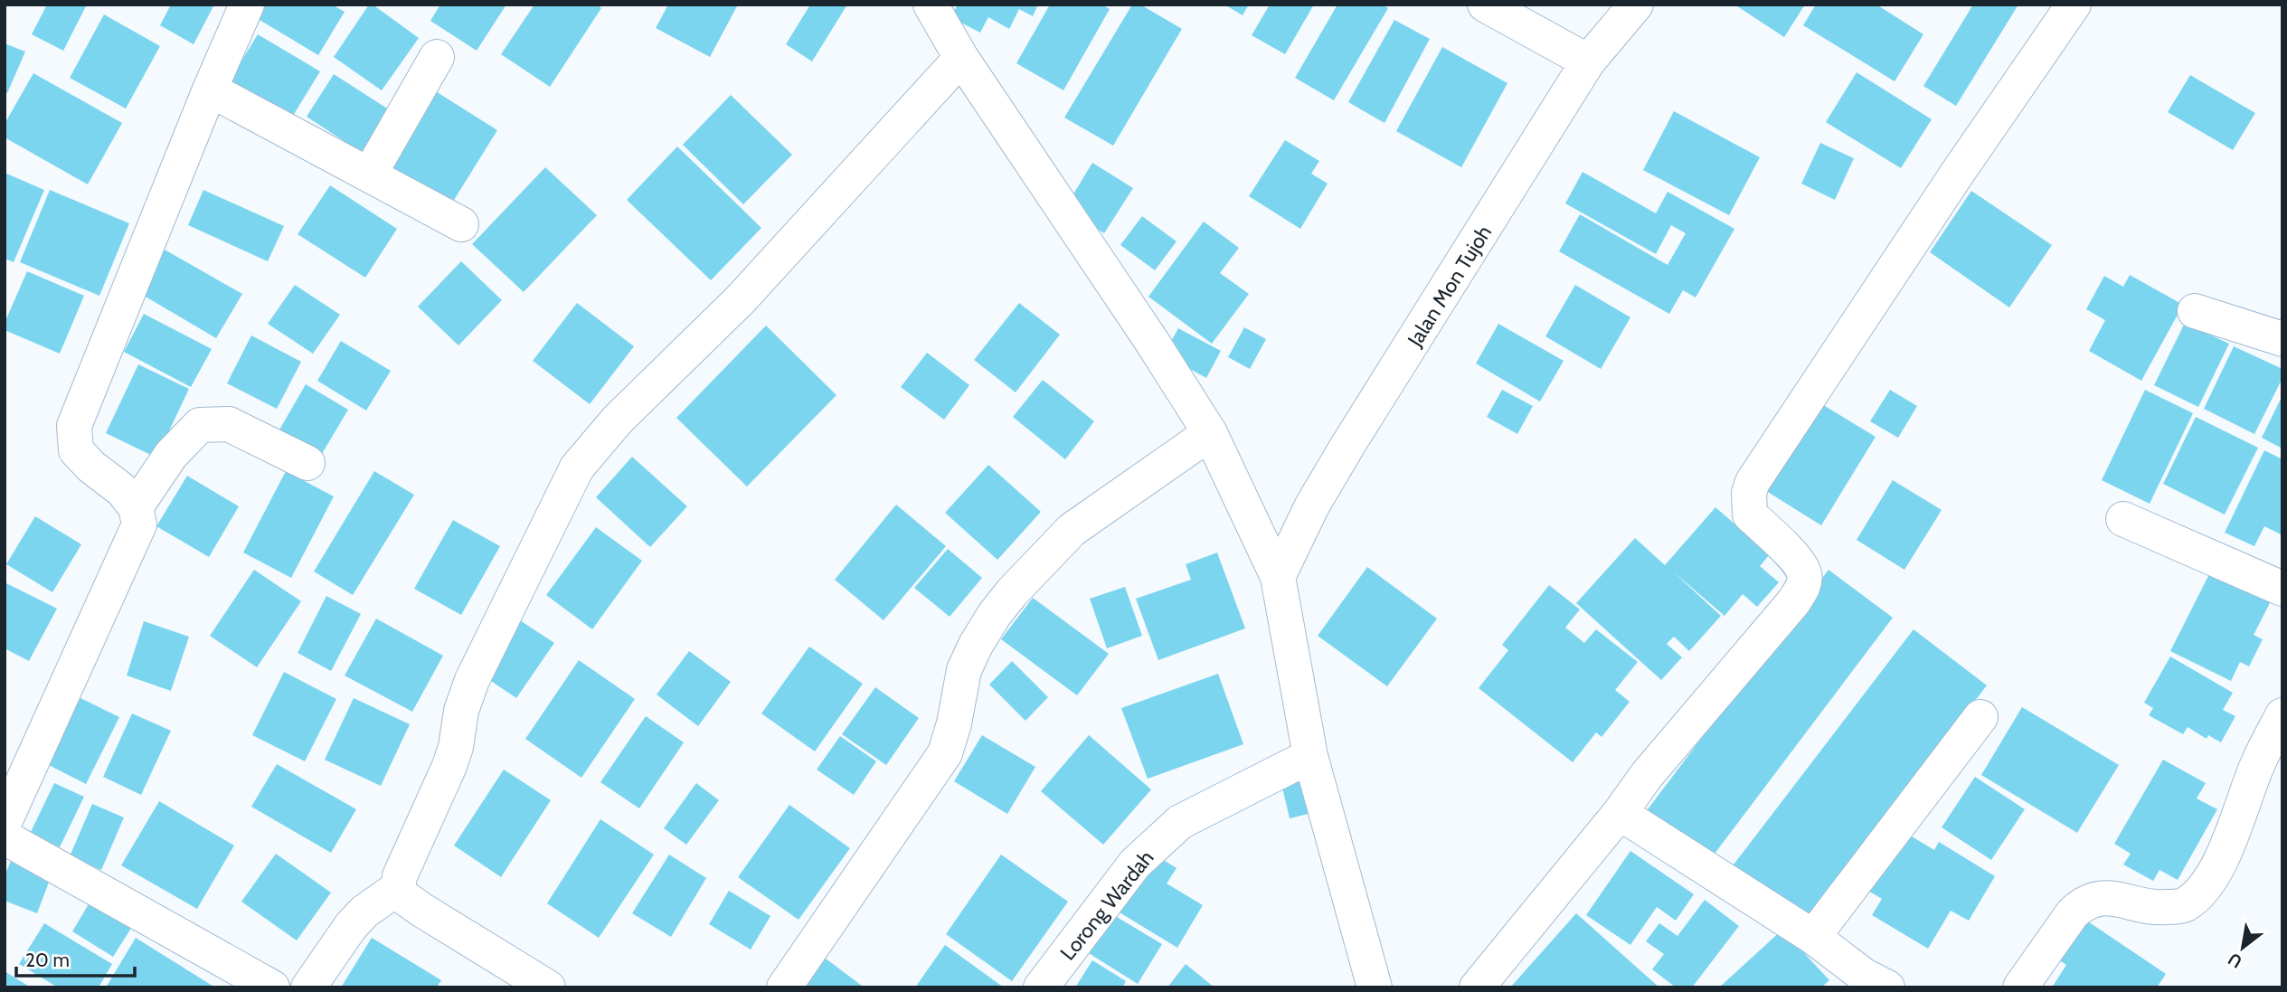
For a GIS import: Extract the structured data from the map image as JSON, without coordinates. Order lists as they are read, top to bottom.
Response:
{
  "streets": {
    "street": ["Jalan Mon Tujoh", "Lorong Wardah"]
  },
  "scale_bar": "20 m",
  "north": "bottom left"
}
